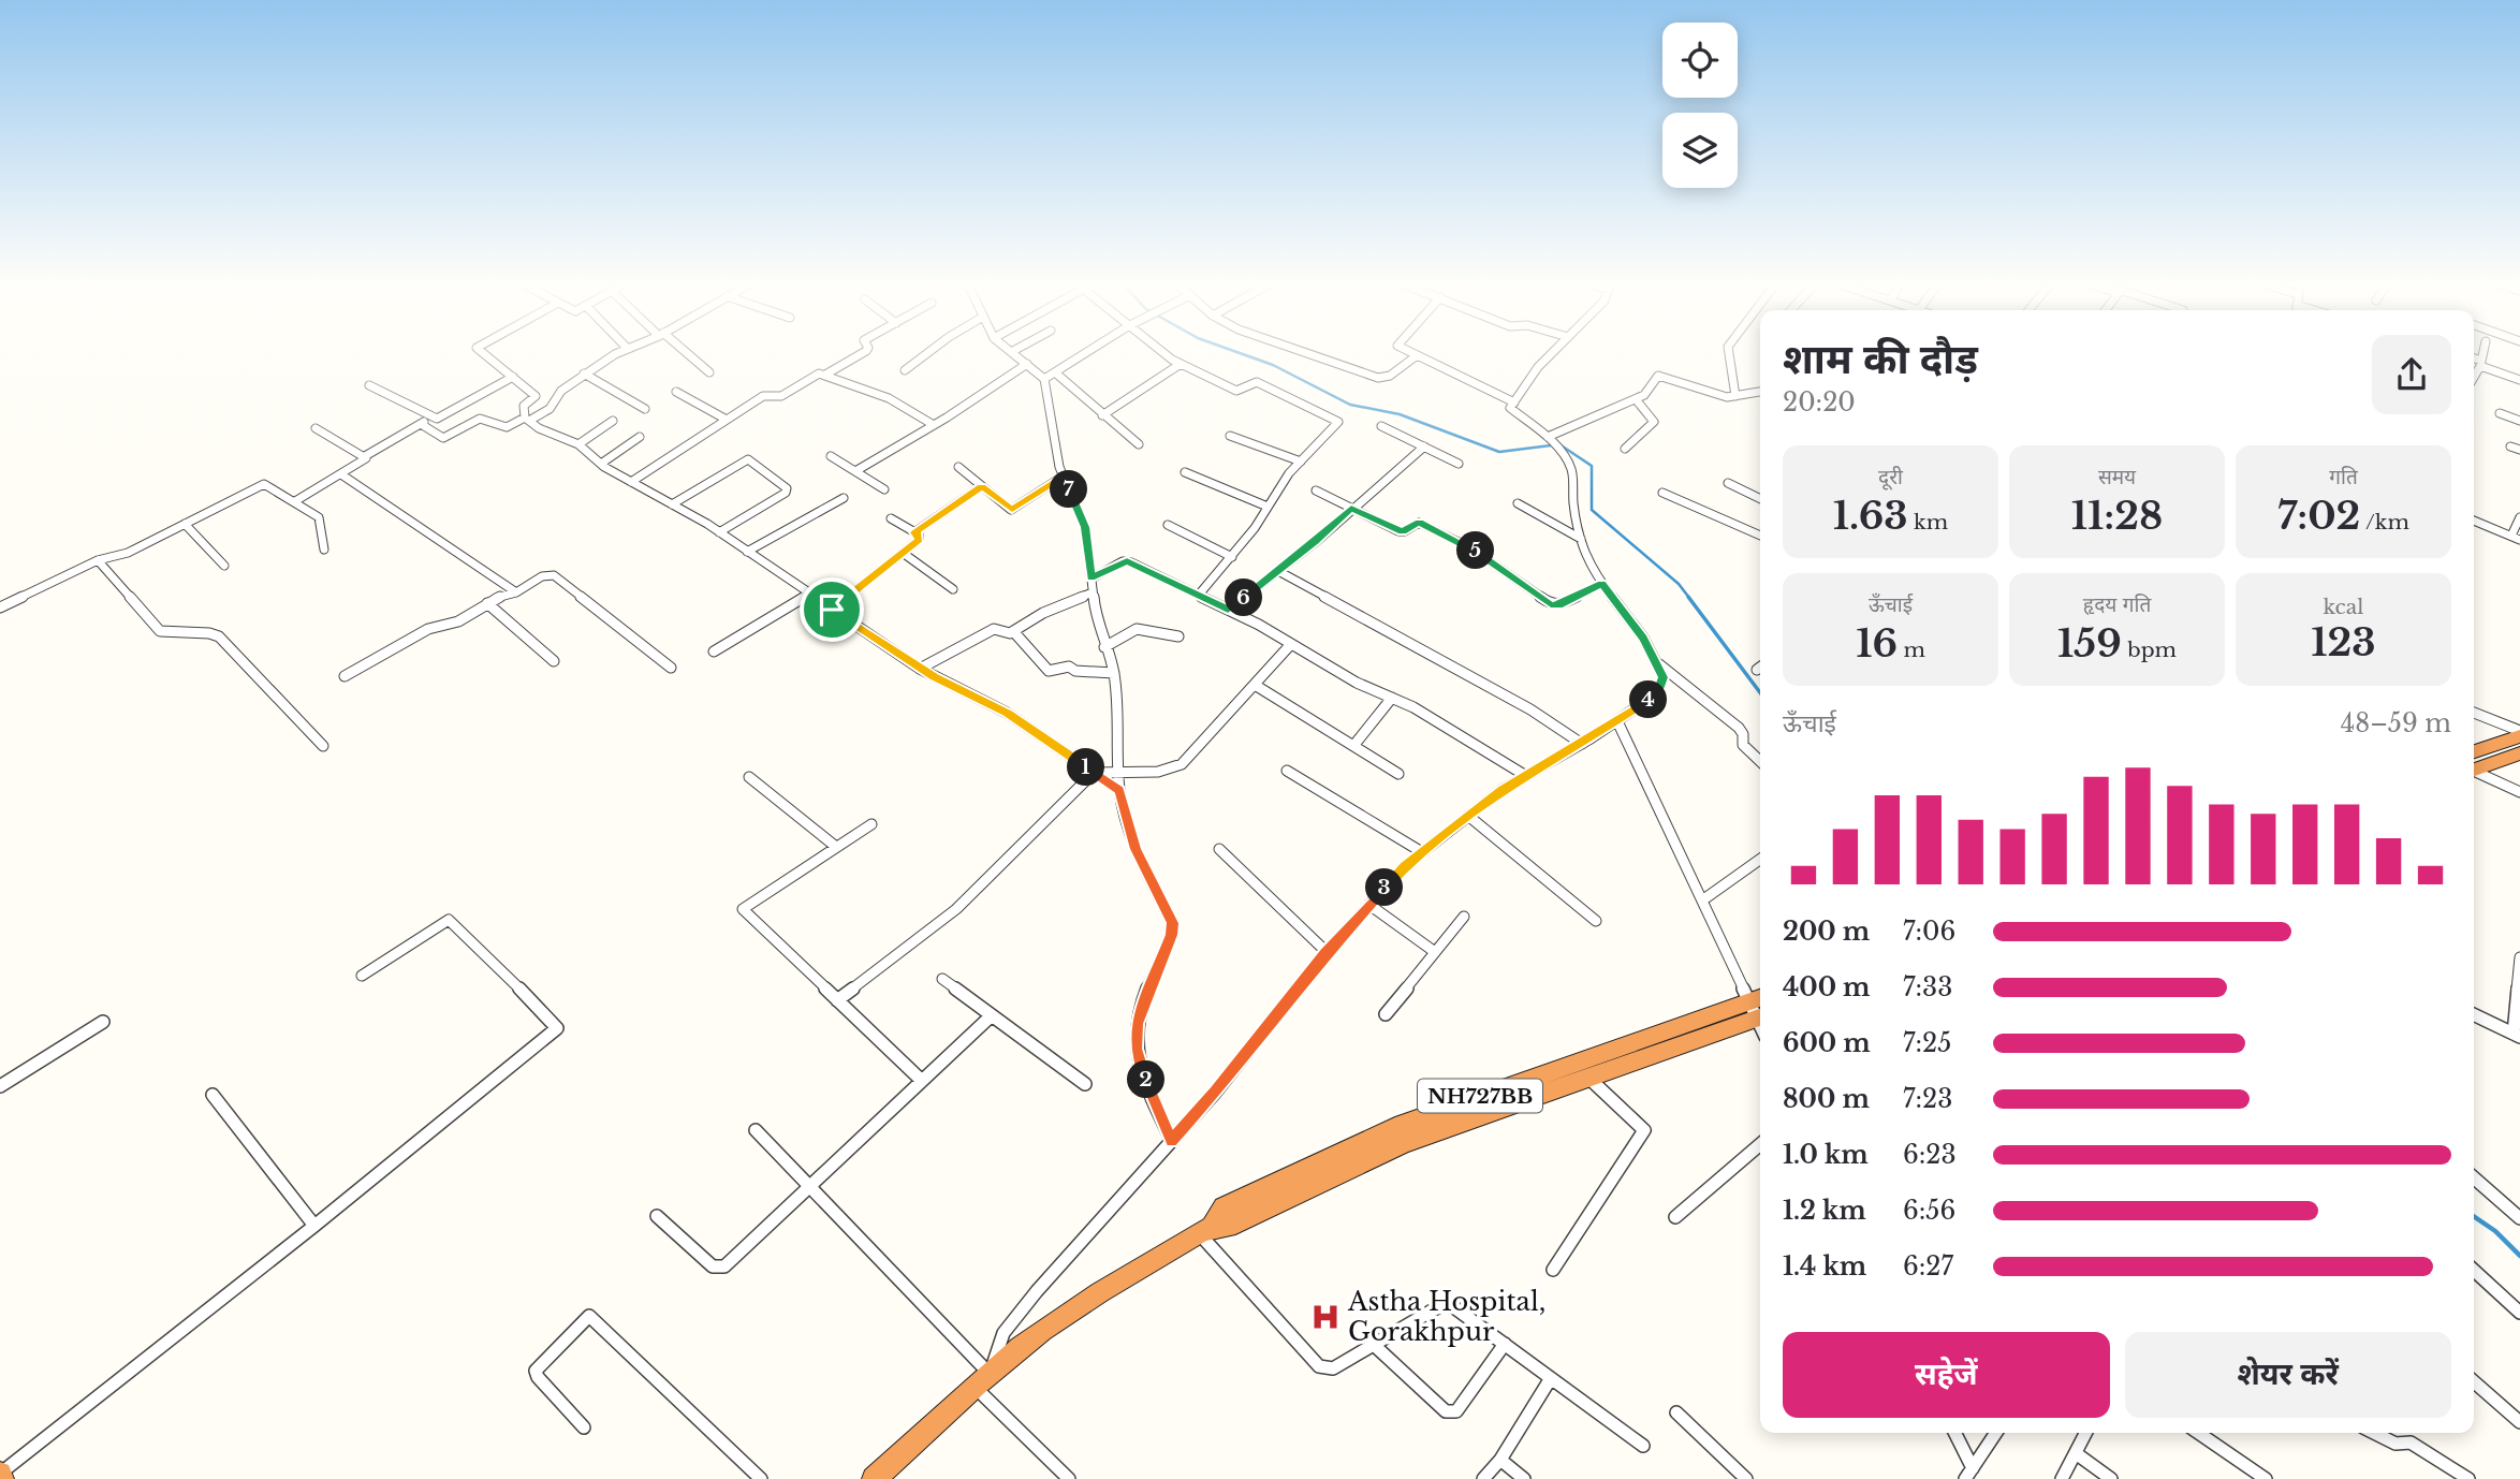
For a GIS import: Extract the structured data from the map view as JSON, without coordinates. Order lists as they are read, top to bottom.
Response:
{
  "streets": {
    "highway": ["NH727BB"]
  },
  "places": {
    "hospital": ["Astha Hospital, Gorakhpur"]
  },
  "page": {
    "heading": ["शाम की दौड़", "20:20"],
    "stats": [
      ["दूरी", "1.63 km"],
      ["समय", "11:28"],
      ["गति", "7:02 /km"],
      ["ऊँचाई", "16 m"],
      ["हृदय गति", "159 bpm"],
      ["kcal", "123"]
    ],
    "pins": [
      "7",
      "5",
      "6",
      "4",
      "1",
      "3",
      "2"
    ],
    "chart": ["ऊँचाई", "48–59 m"],
    "list": [
      {
        "name": "200 m",
        "note": "7:06"
      },
      {
        "name": "400 m",
        "note": "7:33"
      },
      {
        "name": "600 m",
        "note": "7:25"
      },
      {
        "name": "800 m",
        "note": "7:23"
      },
      {
        "name": "1.0 km",
        "note": "6:23"
      },
      {
        "name": "1.2 km",
        "note": "6:56"
      },
      {
        "name": "1.4 km",
        "note": "6:27"
      }
    ],
    "buttons": ["सहेजें", "शेयर करें"]
  }
}
